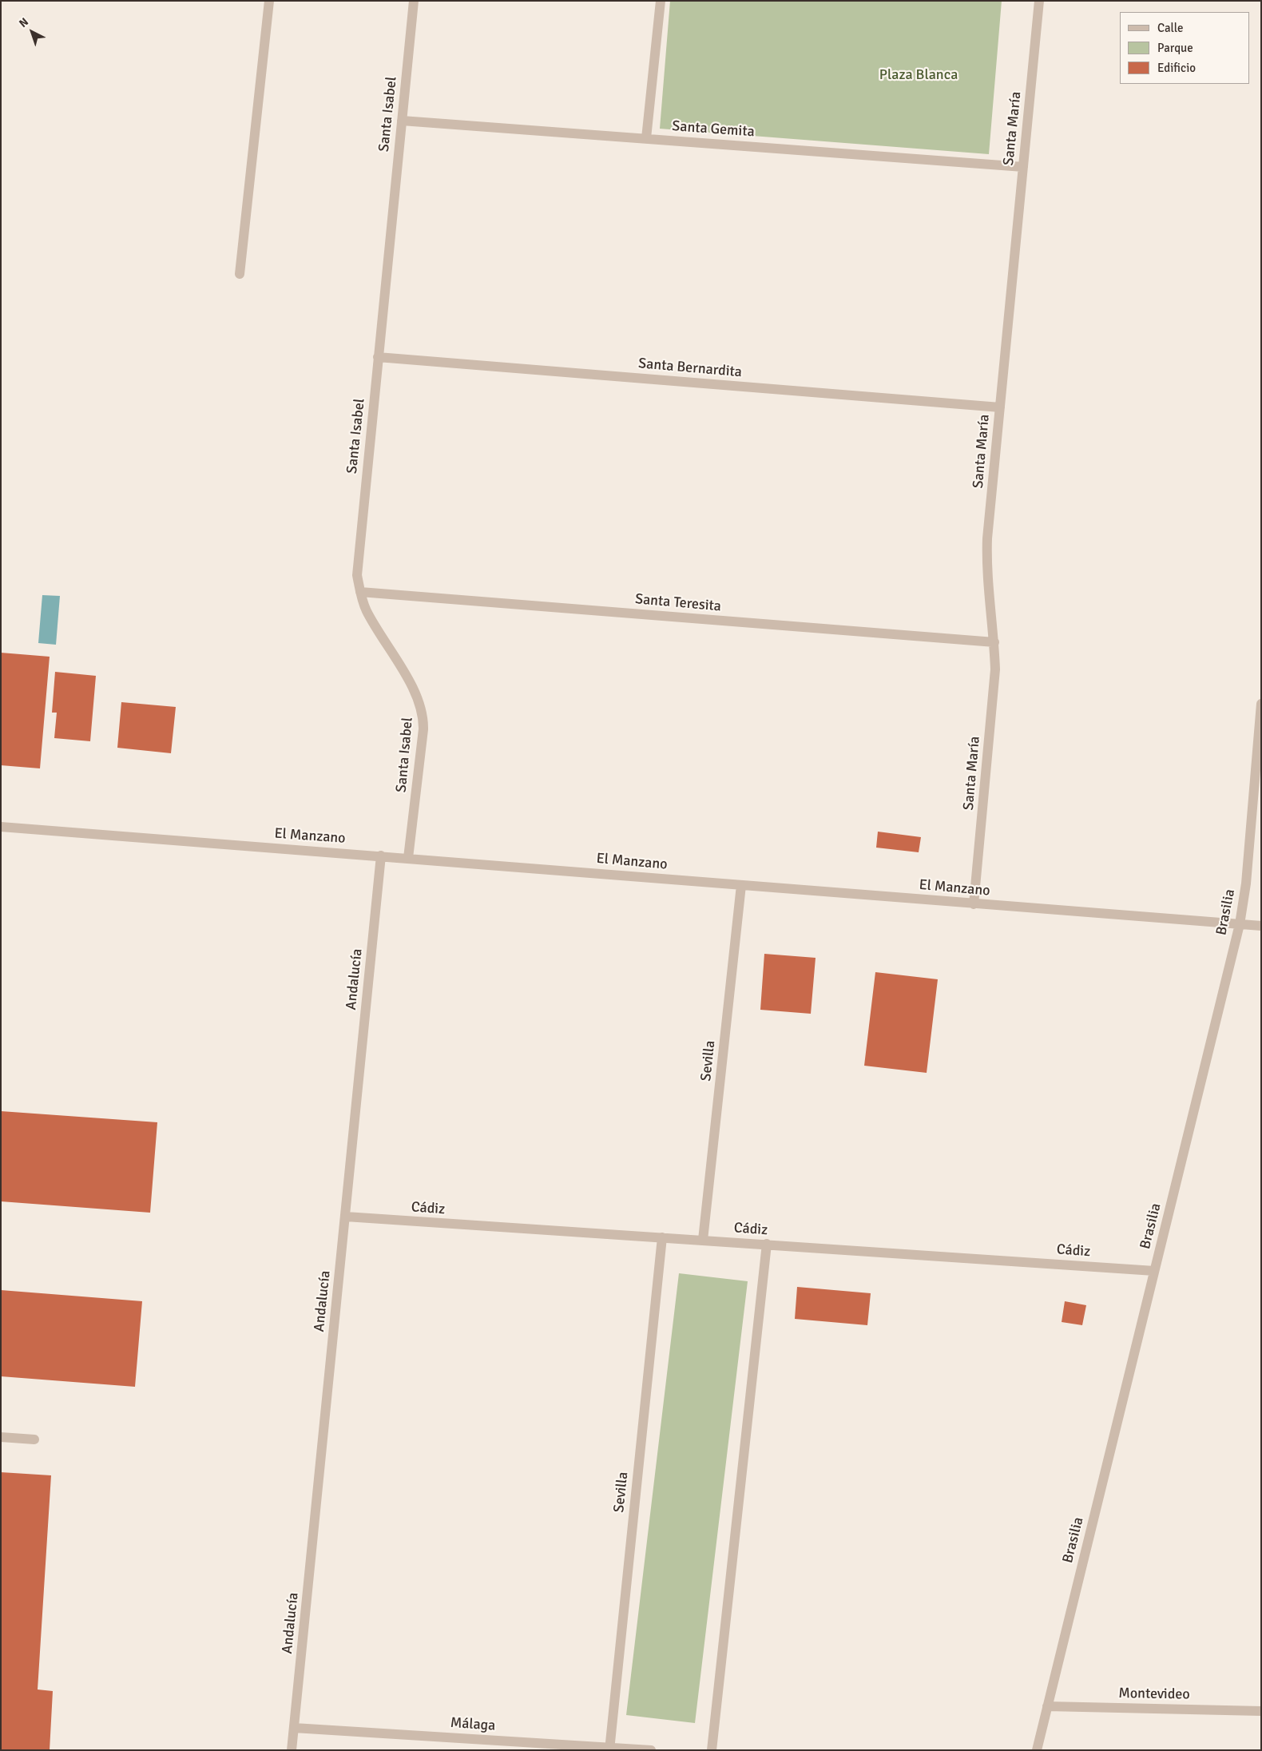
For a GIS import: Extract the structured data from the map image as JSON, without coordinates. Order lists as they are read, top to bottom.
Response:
{
  "streets": {
    "street": [
      "Santa Isabel",
      "Santa María",
      "Santa Gemita",
      "Santa Bernardita",
      "Santa Teresita",
      "El Manzano",
      "Brasilia",
      "Andalucía",
      "Sevilla",
      "Cádiz",
      "Montevideo",
      "Málaga"
    ]
  },
  "crossings": [
    ["Santa Isabel", "Santa Gemita"],
    ["Santa Isabel", "Santa Bernardita"],
    ["Santa Isabel", "Santa Teresita"],
    ["Santa Isabel", "El Manzano"],
    ["Santa María", "Santa Gemita"],
    ["Santa María", "Santa Bernardita"],
    ["Santa María", "Santa Teresita"],
    ["Santa María", "El Manzano"],
    ["El Manzano", "Brasilia"],
    ["El Manzano", "Andalucía"],
    ["El Manzano", "Sevilla"],
    ["Brasilia", "Cádiz"],
    ["Brasilia", "Montevideo"],
    ["Andalucía", "Cádiz"],
    ["Andalucía", "Málaga"],
    ["Sevilla", "Cádiz"],
    ["Sevilla", "Málaga"]
  ],
  "parks": ["Plaza Blanca"],
  "legend": ["Calle", "Parque", "Edificio"],
  "north": "top left"
}
